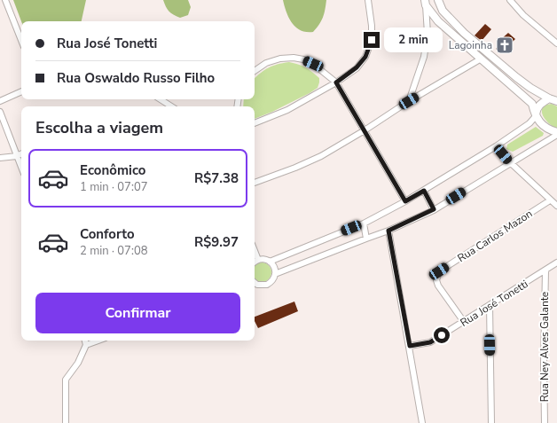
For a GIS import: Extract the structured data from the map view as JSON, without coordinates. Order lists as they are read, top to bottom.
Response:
{
  "streets": {
    "street": ["Rua Carlos Mazon", "Rua José Tonetti", "Rua Ney Alves Galante"]
  },
  "crossings": [
    ["Rua Carlos Mazon", "Rua José Tonetti"],
    ["Rua José Tonetti", "Rua Ney Alves Galante"]
  ],
  "places": {
    "church": ["Lagoinha"]
  },
  "page": {
    "banner": ["Rua José Tonetti", "Rua Oswaldo Russo Filho"],
    "bubble": "2 min",
    "heading": "Escolha a viagem",
    "list": [
      {
        "name": "Econômico",
        "note": "1 min · 07:07",
        "value": "R$7.38"
      },
      {
        "name": "Conforto",
        "note": "2 min · 07:08",
        "value": "R$9.97"
      }
    ],
    "buttons": "Confirmar"
  }
}
